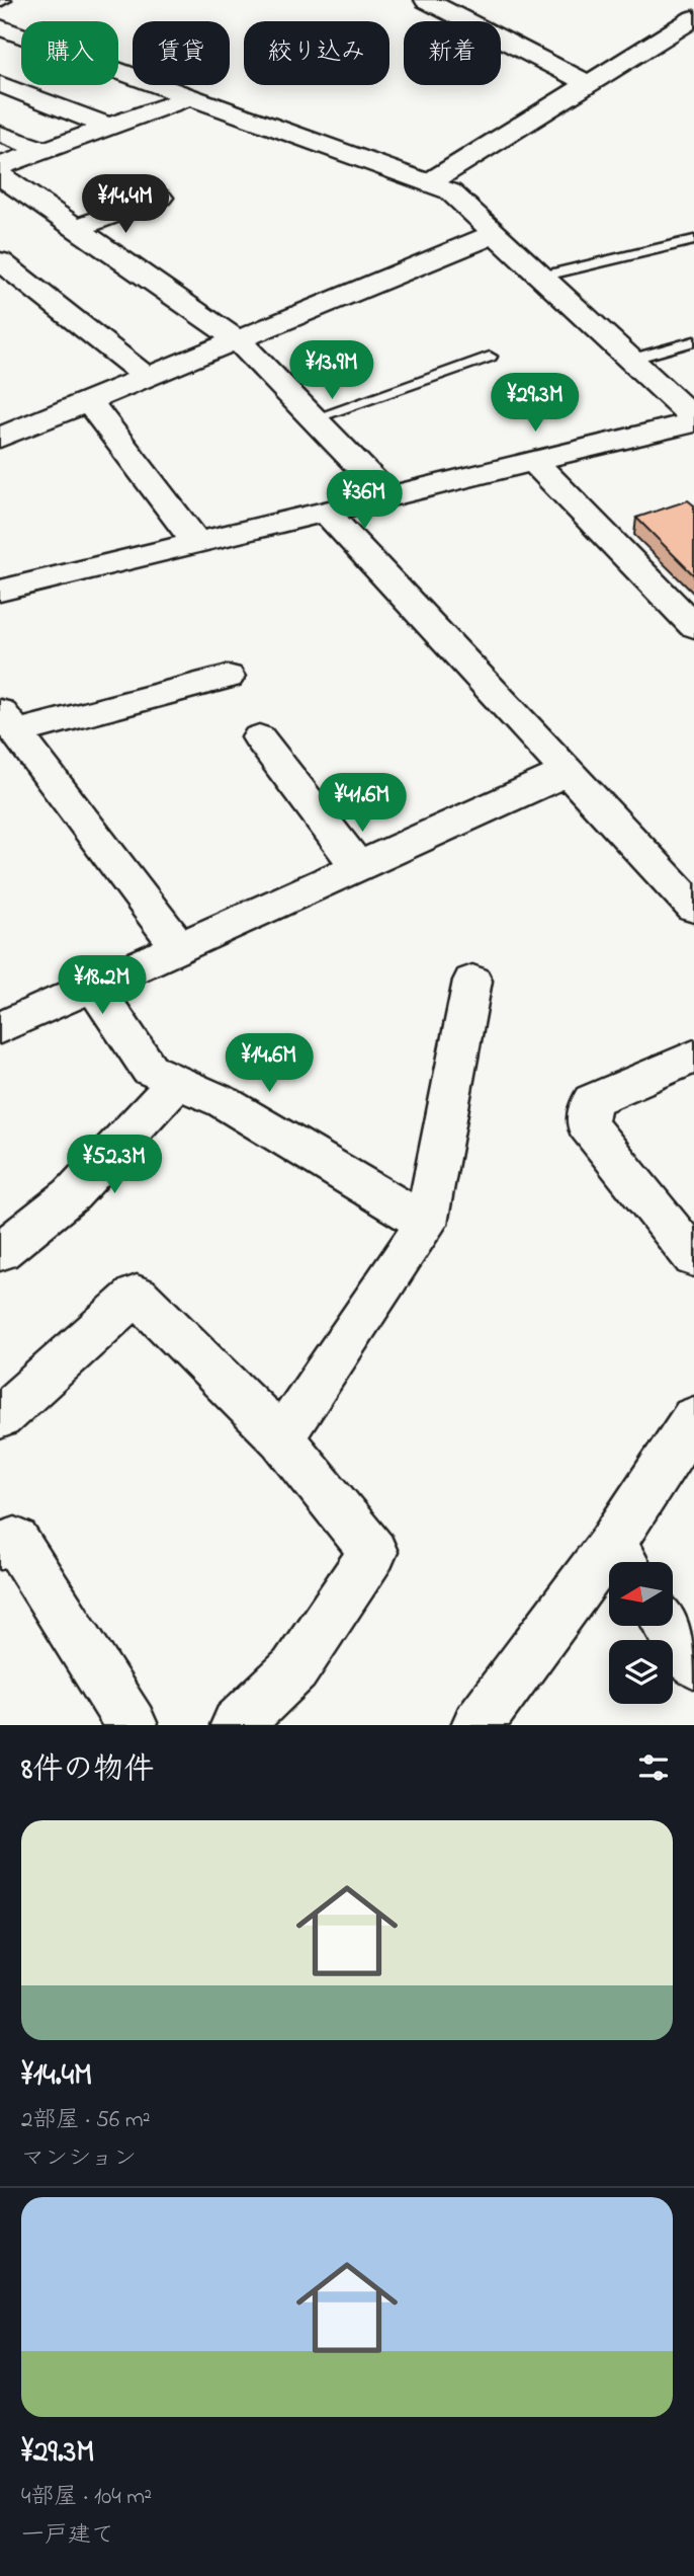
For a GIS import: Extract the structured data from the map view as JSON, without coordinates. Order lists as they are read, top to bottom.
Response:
{
  "north": "left",
  "page": {
    "chip": [
      "購入",
      "賃貸",
      "絞り込み",
      "新着"
    ],
    "price": [
      "¥14.4M",
      "¥13.9M",
      "¥29.3M",
      "¥36M",
      "¥41.6M",
      "¥18.2M",
      "¥14.6M",
      "¥52.3M"
    ],
    "heading": "8件の物件",
    "list": [
      {
        "name": "¥14.4M",
        "note": "2部屋 · 56 m² · マンション"
      },
      {
        "name": "¥29.3M",
        "note": "4部屋 · 104 m² · 一戸建て"
      }
    ]
  }
}
